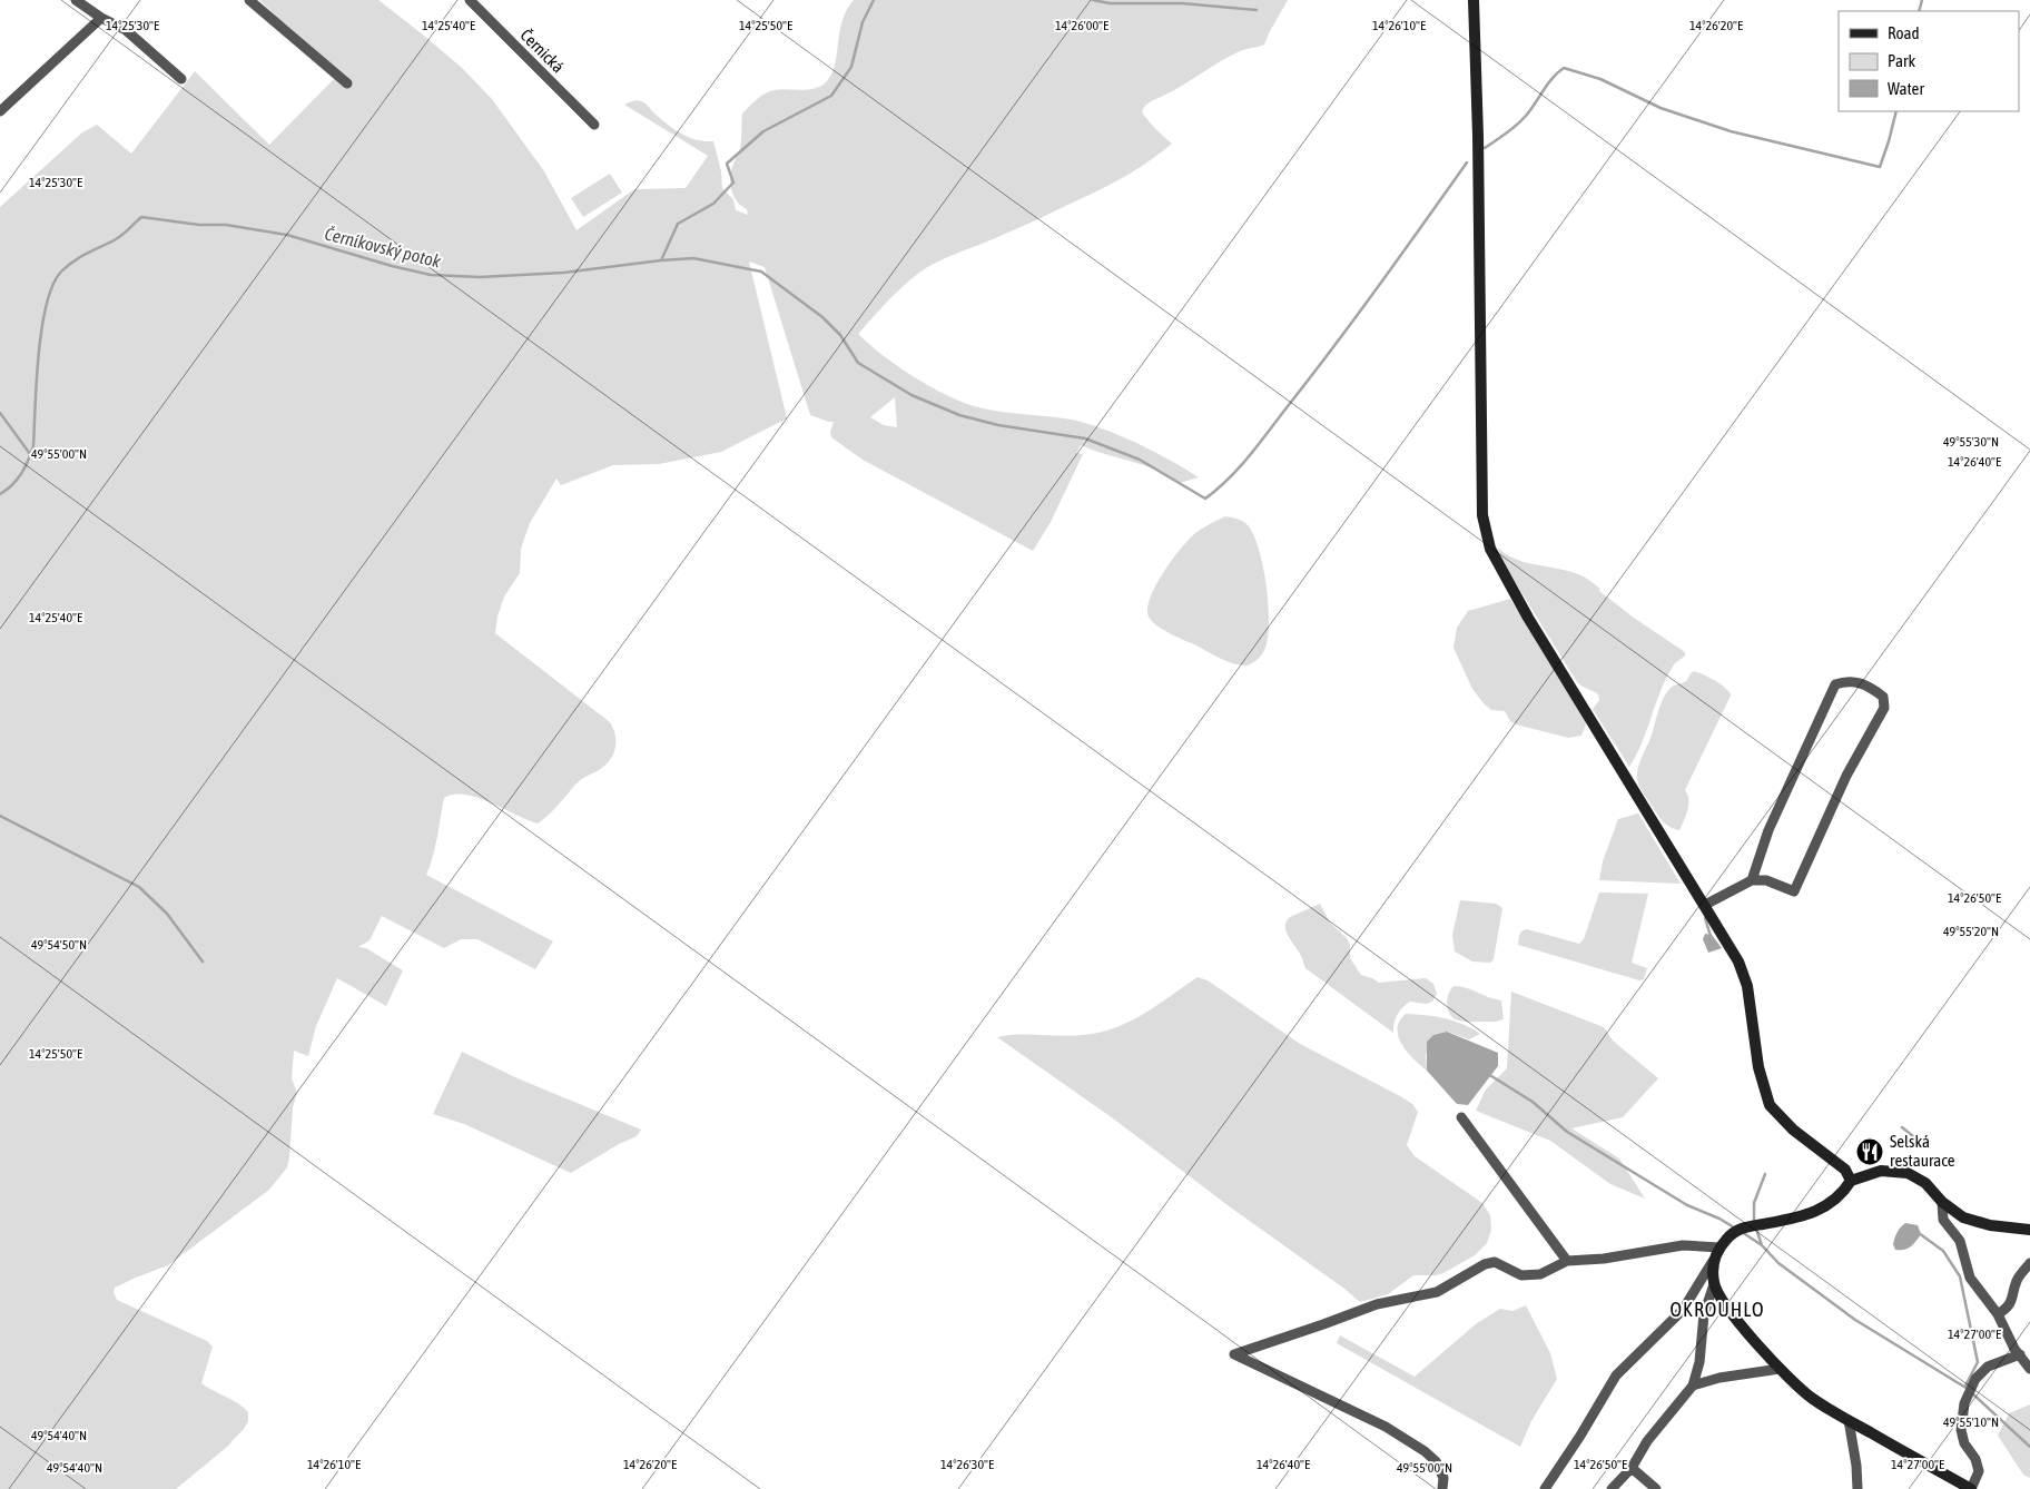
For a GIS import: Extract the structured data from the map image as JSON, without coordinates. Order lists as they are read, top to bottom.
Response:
{
  "streets": {
    "street": ["Černická"]
  },
  "districts": ["OKROUHLO"],
  "water": ["Černíkovský potok"],
  "places": {
    "restaurant": ["Selská restaurace"]
  },
  "legend": ["Road", "Park", "Water"],
  "coordinates": [
    "14°25'30\"E",
    "14°25'40\"E",
    "14°25'50\"E",
    "14°26'00\"E",
    "14°26'10\"E",
    "14°26'20\"E",
    "49°55'30\"N",
    "49°55'00\"N",
    "14°26'40\"E",
    "14°26'50\"E",
    "49°55'20\"N",
    "49°54'50\"N",
    "14°27'00\"E",
    "49°55'10\"N",
    "49°54'40\"N",
    "14°26'30\"E"
  ]
}
